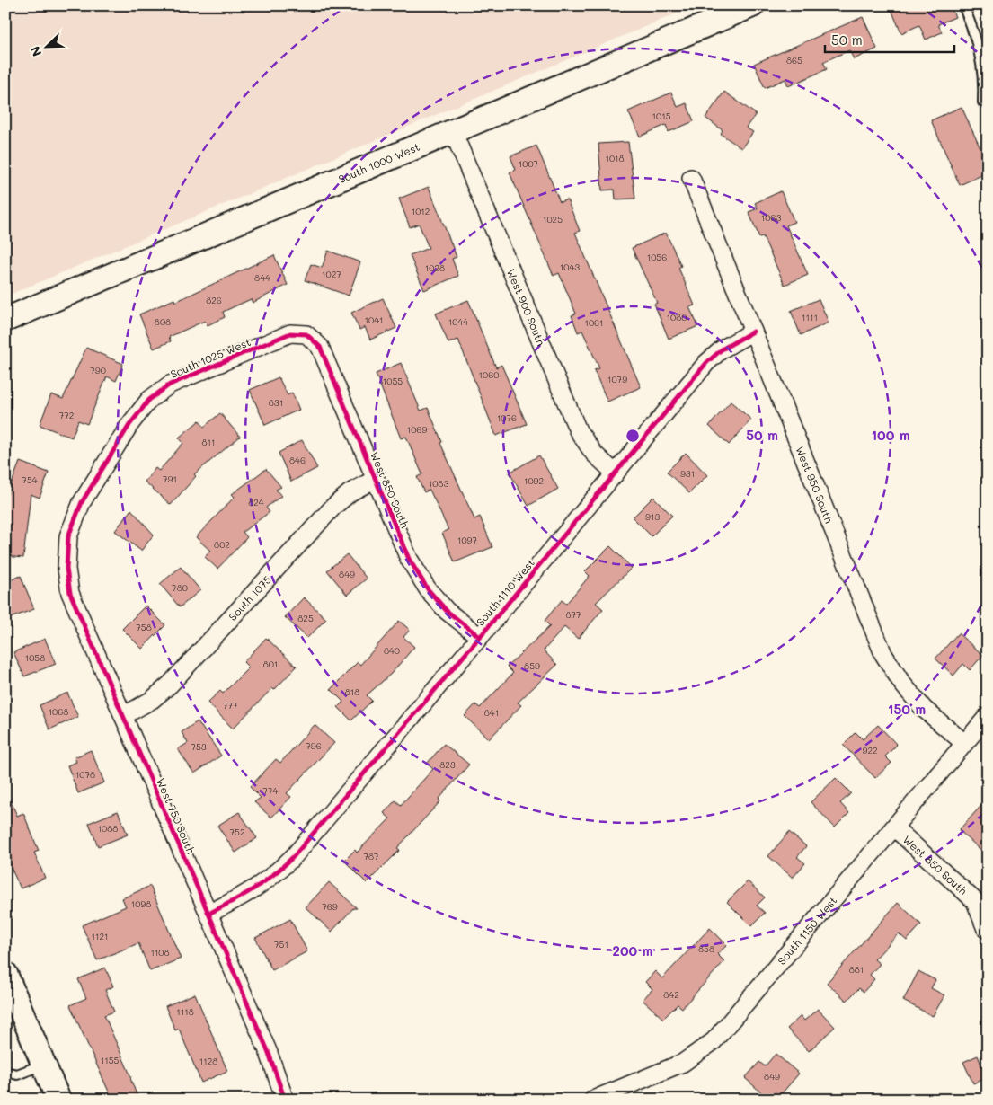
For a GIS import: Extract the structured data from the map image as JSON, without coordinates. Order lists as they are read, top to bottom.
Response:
{
  "streets": {
    "main road": ["South 1000 West"],
    "street": [
      "West 900 South",
      "South 1025 West",
      "West 950 South",
      "West 850 South",
      "South 1110 West",
      "South 1075",
      "West 750 South",
      "South 1150 West"
    ]
  },
  "crossings": [
    ["South 1000 West", "West 900 South"],
    ["West 900 South", "South 1110 West"],
    ["South 1025 West", "West 850 South"],
    ["South 1025 West", "West 750 South"],
    ["West 950 South", "South 1110 West"],
    ["West 950 South", "South 1150 West"],
    ["West 850 South", "South 1110 West"],
    ["West 850 South", "South 1075"],
    ["West 850 South", "South 1150 West"],
    ["South 1110 West", "West 750 South"],
    ["South 1075", "West 750 South"]
  ],
  "house_numbers": [
    "865",
    "1015",
    "1018",
    "1007",
    "1012",
    "1063",
    "1025",
    "1056",
    "1043",
    "1028",
    "1027",
    "844",
    "826",
    "1080",
    "1111",
    "1041",
    "808",
    "1044",
    "1061",
    "790",
    "1060",
    "1079",
    "1055",
    "831",
    "772",
    "1076",
    "1069",
    "811",
    "846",
    "931",
    "791",
    "754",
    "1092",
    "1083",
    "824",
    "913",
    "1097",
    "802",
    "849",
    "780",
    "877",
    "825",
    "758",
    "840",
    "1058",
    "801",
    "859",
    "818",
    "777",
    "1068",
    "841",
    "796",
    "753",
    "922",
    "823",
    "1078",
    "774",
    "1088",
    "752",
    "787",
    "1098",
    "769",
    "1121",
    "751",
    "858",
    "1108",
    "881",
    "842",
    "1118",
    "1155",
    "1128",
    "849"
  ],
  "scale_bar": "50 m",
  "north": "bottom left",
  "rings": [
    "50 m",
    "100 m",
    "150 m",
    "200 m"
  ]
}
